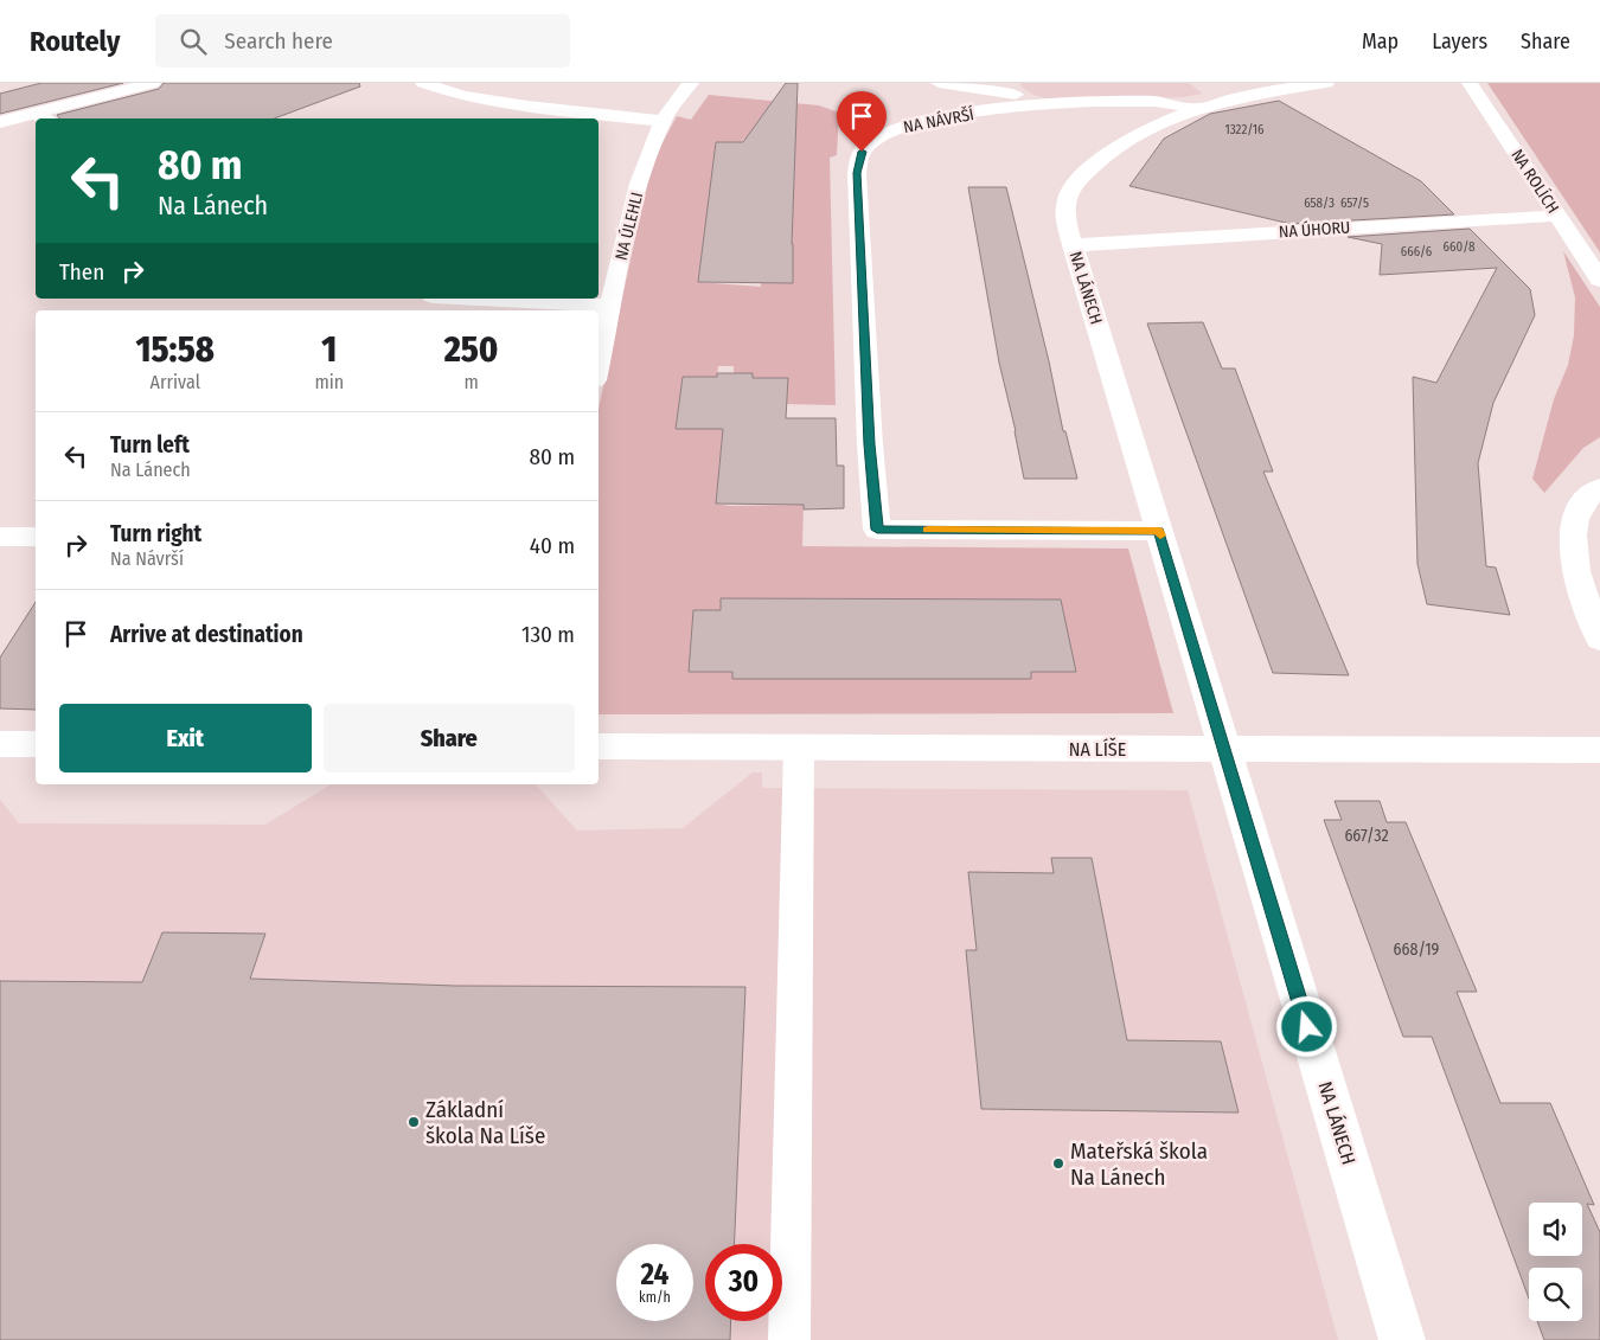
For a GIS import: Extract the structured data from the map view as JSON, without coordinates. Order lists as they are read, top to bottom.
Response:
{
  "streets": {
    "street": [
      "NA NÁVRŠÍ",
      "NA ROLÍCH",
      "NA ÚLEHLI",
      "NA ÚHORU",
      "NA LÁNECH",
      "NA LÍŠE"
    ]
  },
  "crossings": [
    ["NA NÁVRŠÍ", "NA LÁNECH"],
    ["NA ROLÍCH", "NA ÚHORU"],
    ["NA ÚHORU", "NA LÁNECH"],
    ["NA LÁNECH", "NA LÍŠE"]
  ],
  "places": ["Základní škola Na Líše", "Mateřská škola Na Lánech"],
  "house_numbers": [
    "1322/16",
    "658/3",
    "657/5",
    "660/8",
    "666/6",
    "667/32",
    "668/19"
  ],
  "page": {
    "header": "Routely",
    "search": "Search here",
    "nav": ["Map", "Layers", "Share"],
    "turn": ["80 m", "Na Lánech"],
    "then": "Then",
    "eta": [
      "15:58",
      "Arrival",
      "1",
      "min",
      "250",
      "m"
    ],
    "list": [
      {
        "name": "Turn left",
        "note": "Na Lánech",
        "value": "80 m"
      },
      {
        "name": "Turn right",
        "note": "Na Návrší",
        "value": "40 m"
      },
      {
        "name": "Arrive at destination",
        "value": "130 m"
      }
    ],
    "buttons": ["Exit", "Share"],
    "speed": "24 km/h",
    "limit": "30"
  }
}
